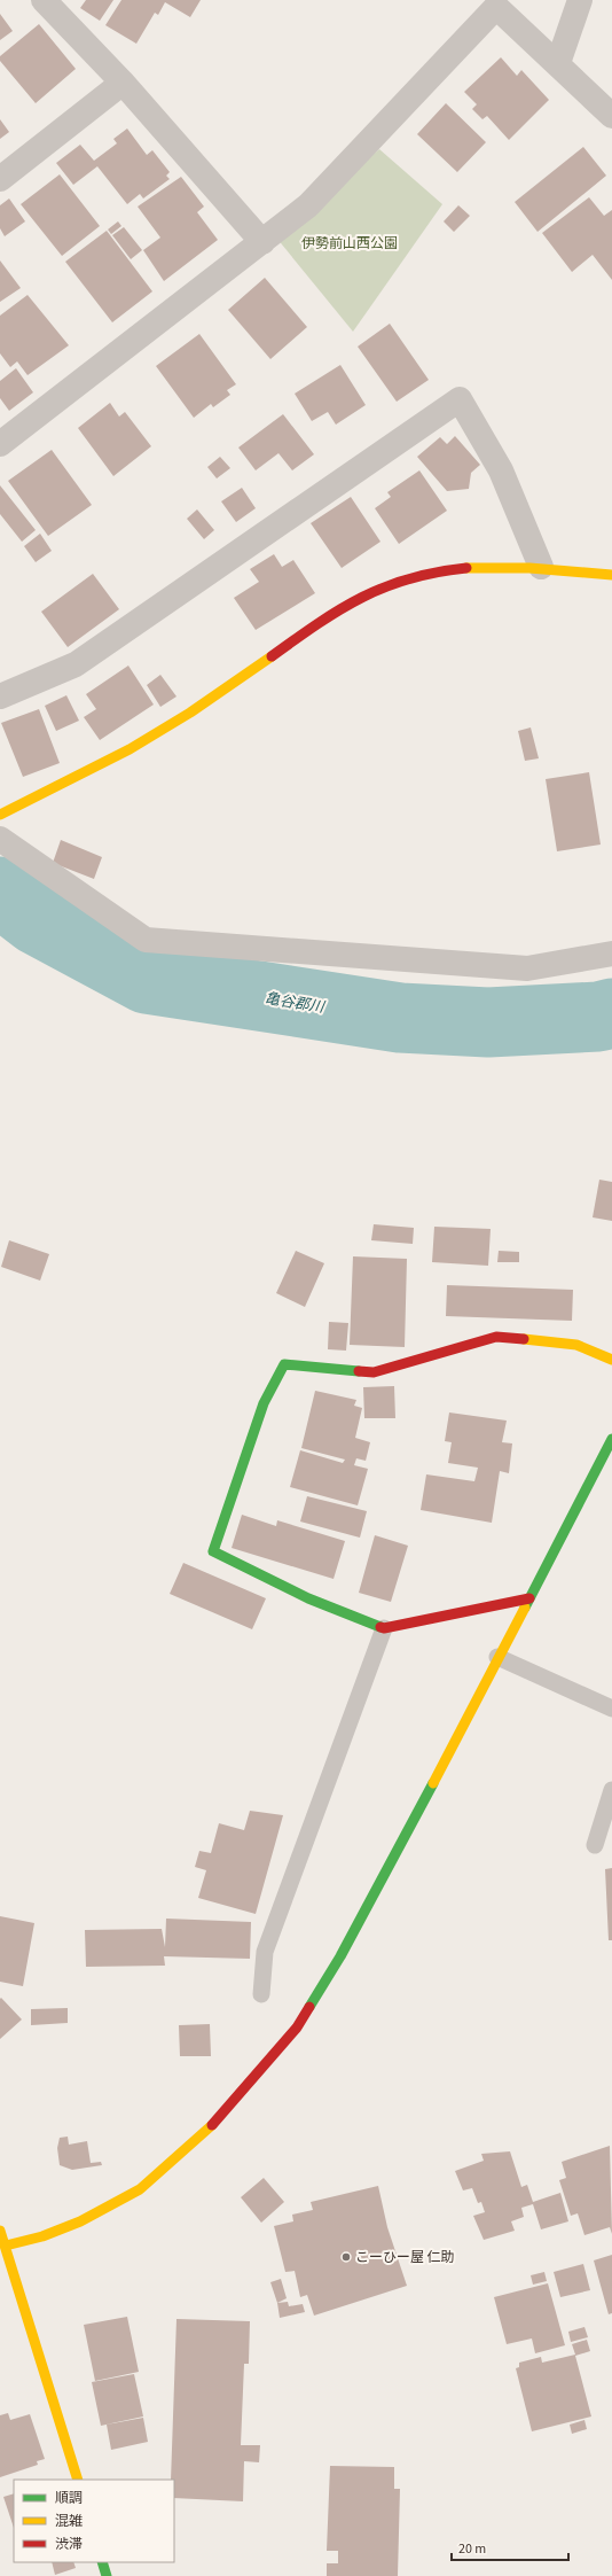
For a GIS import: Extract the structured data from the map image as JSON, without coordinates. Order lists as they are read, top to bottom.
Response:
{
  "water": ["亀谷郡川"],
  "parks": ["伊勢前山西公園"],
  "places": ["こーひー屋 仁助"],
  "legend": ["順調", "混雑", "渋滞"],
  "scale_bar": "20 m"
}
